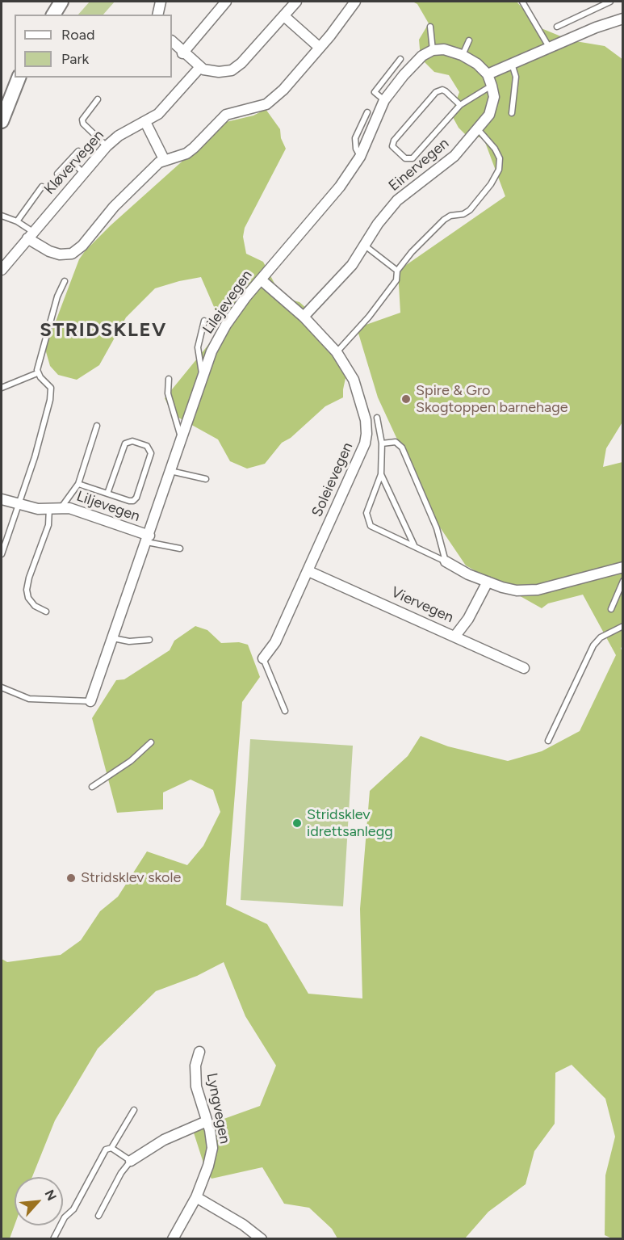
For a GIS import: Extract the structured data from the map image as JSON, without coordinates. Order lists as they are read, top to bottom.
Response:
{
  "streets": {
    "street": [
      "Kløvervegen",
      "Einervegen",
      "Lilejevegen",
      "Soleievegen",
      "Liljevegen",
      "Viervegen",
      "Lyngvegen"
    ]
  },
  "crossings": [
    ["Einervegen", "Soleievegen"],
    ["Lilejevegen", "Soleievegen"],
    ["Lilejevegen", "Liljevegen"],
    ["Soleievegen", "Viervegen"]
  ],
  "districts": ["STRIDSKLEV"],
  "places": ["Spire & Gro Skogtoppen barnehage", "Stridsklev idrettsanlegg", "Stridsklev skole"],
  "legend": ["Road", "Park"],
  "north": "top right"
}
